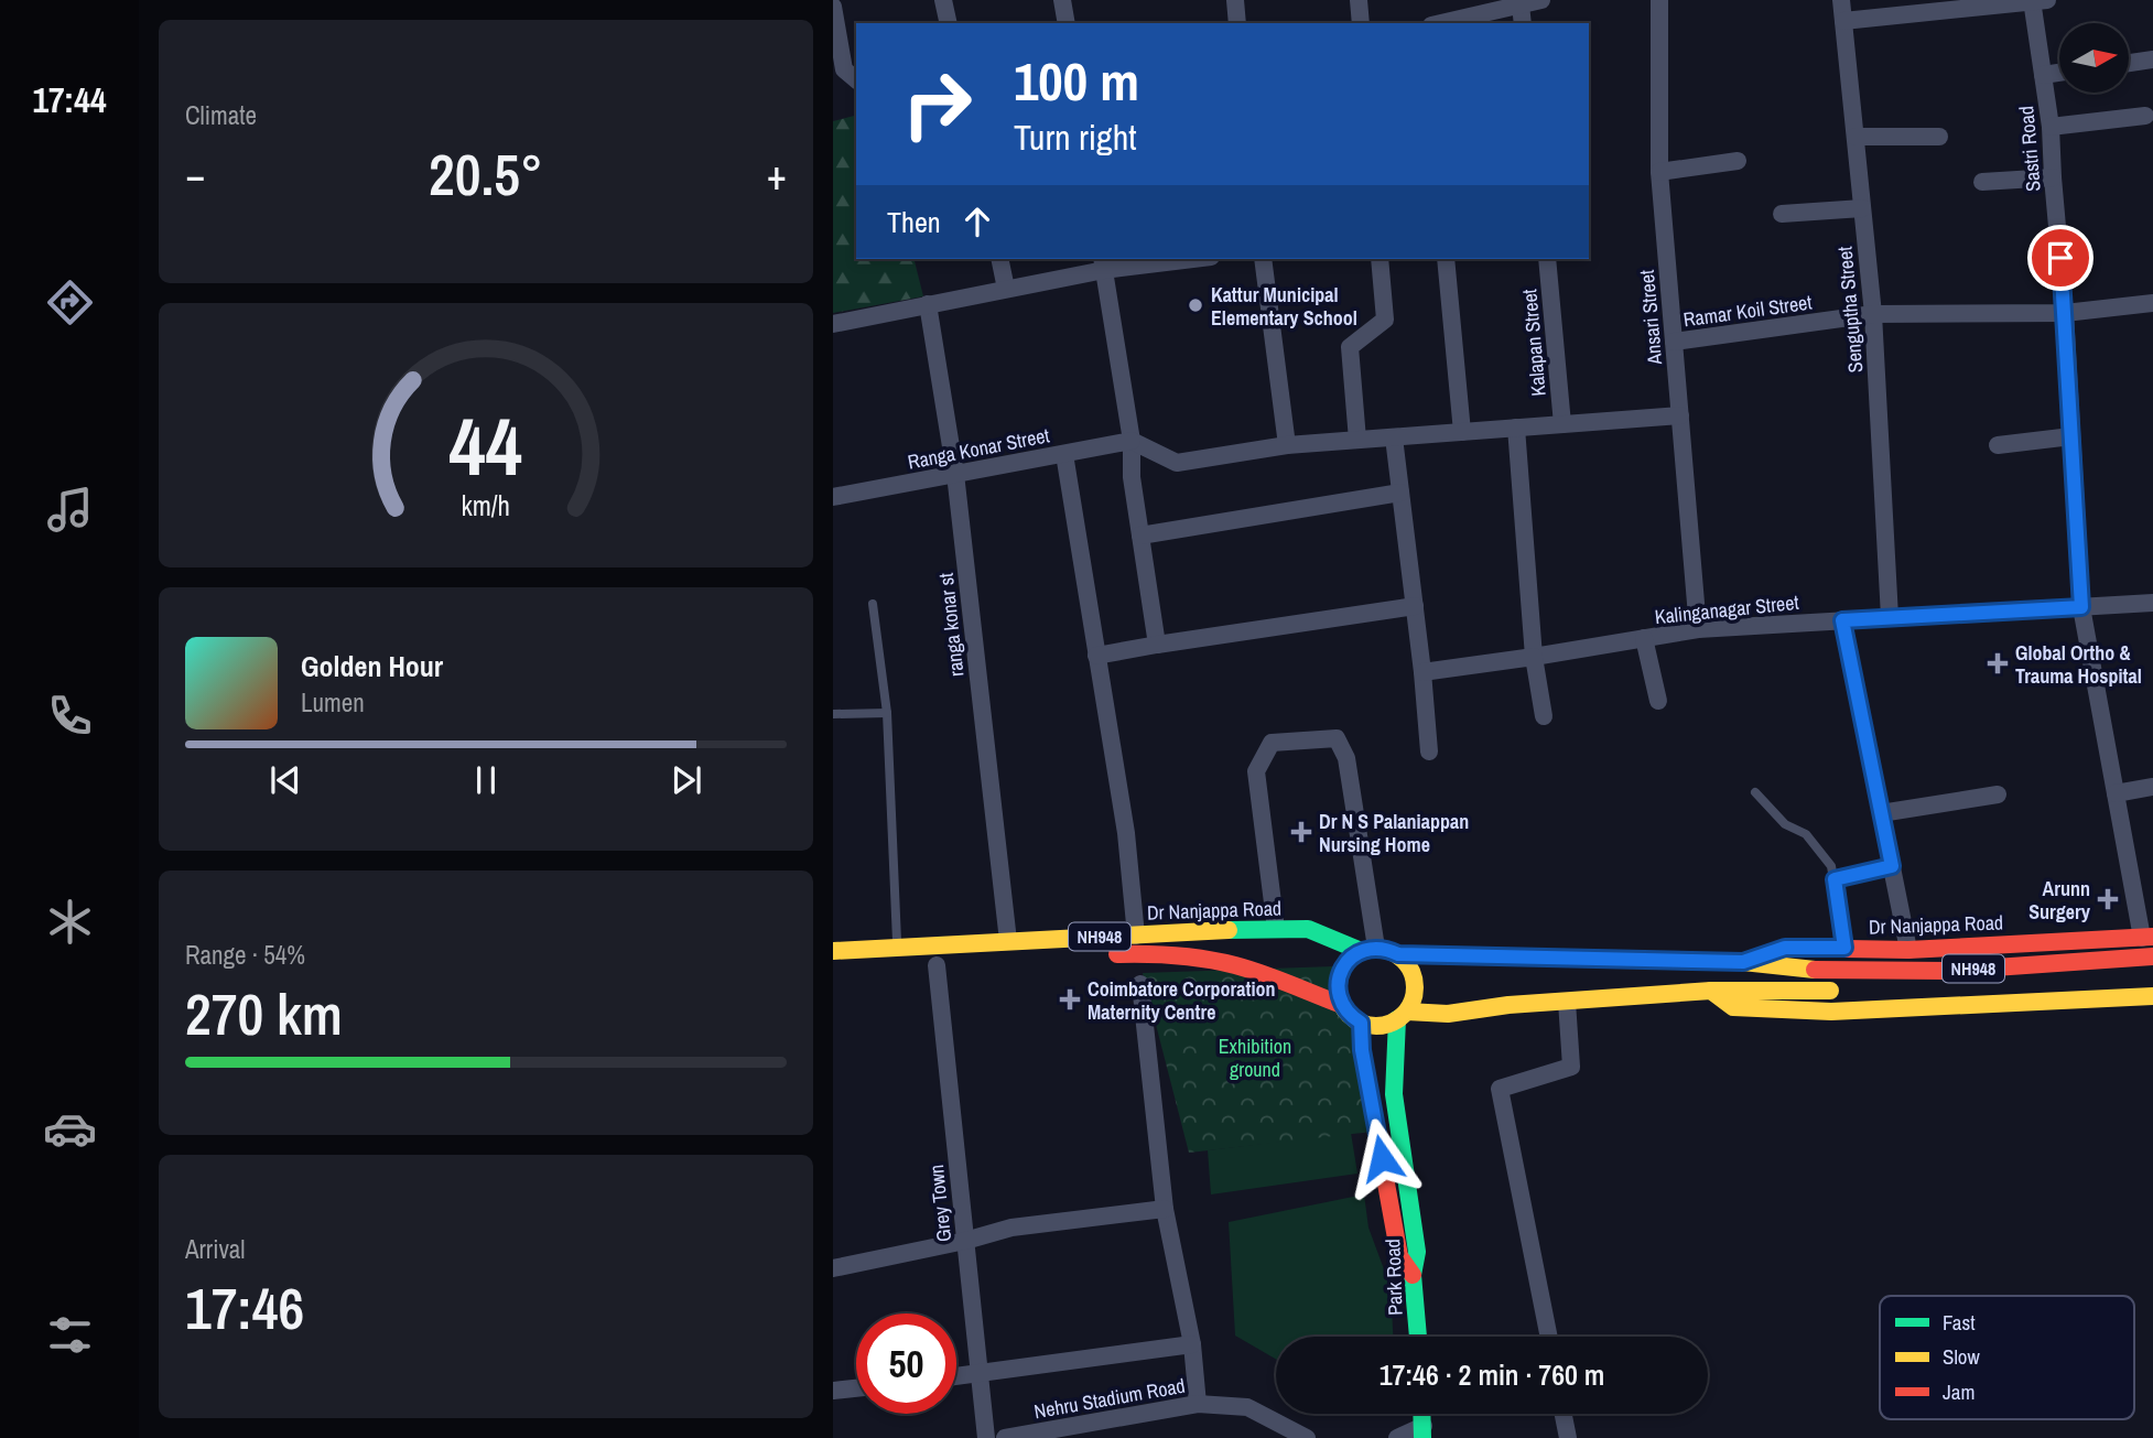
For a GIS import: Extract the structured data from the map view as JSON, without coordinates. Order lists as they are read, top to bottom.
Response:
{
  "streets": {
    "main road": ["Dr Nanjappa Road", "NH948", "Park Road"],
    "street": [
      "Sastri Road",
      "Senguptha Street",
      "Ramar Koil Street",
      "Ansari Street",
      "Kalapan Street",
      "Ranga Konar Street",
      "Kalinganagar Street",
      "ranga konar st",
      "Grey Town",
      "Nehru Stadium Road"
    ]
  },
  "crossings": [
    ["Sastri Road", "Ramar Koil Street"],
    ["Sastri Road", "Kalinganagar Street"],
    ["Sastri Road", "Dr Nanjappa Road"],
    ["Senguptha Street", "Ramar Koil Street"],
    ["Senguptha Street", "Kalinganagar Street"],
    ["Ramar Koil Street", "Ansari Street"],
    ["Ansari Street", "Kalinganagar Street"],
    ["Ranga Konar Street", "ranga konar st"],
    ["ranga konar st", "Dr Nanjappa Road"],
    ["Dr Nanjappa Road", "NH948"],
    ["Dr Nanjappa Road", "Park Road"],
    ["NH948", "Park Road"]
  ],
  "parks": ["Exhibition ground"],
  "places": {
    "other": ["Kattur Municipal Elementary School"],
    "health": [
      "Global Ortho & Trauma Hospital",
      "Dr N S Palaniappan Nursing Home",
      "Arunn Surgery",
      "Coimbatore Corporation Maternity Centre"
    ]
  },
  "legend": ["Fast", "Slow", "Jam"],
  "north": "right",
  "page": {
    "tabs": "17:44",
    "tile": [
      "Climate",
      ["Range · 54%", "270 km"],
      ["Arrival", "17:46"]
    ],
    "turn": ["100 m", "Turn right"],
    "heat": ["−", "20.5°", "+"],
    "then": "Then",
    "song": ["Golden Hour", "Lumen"],
    "limit": "50",
    "trip": "17:46 · 2 min · 760 m",
    "gauge": ["44", "km/h"]
  }
}
